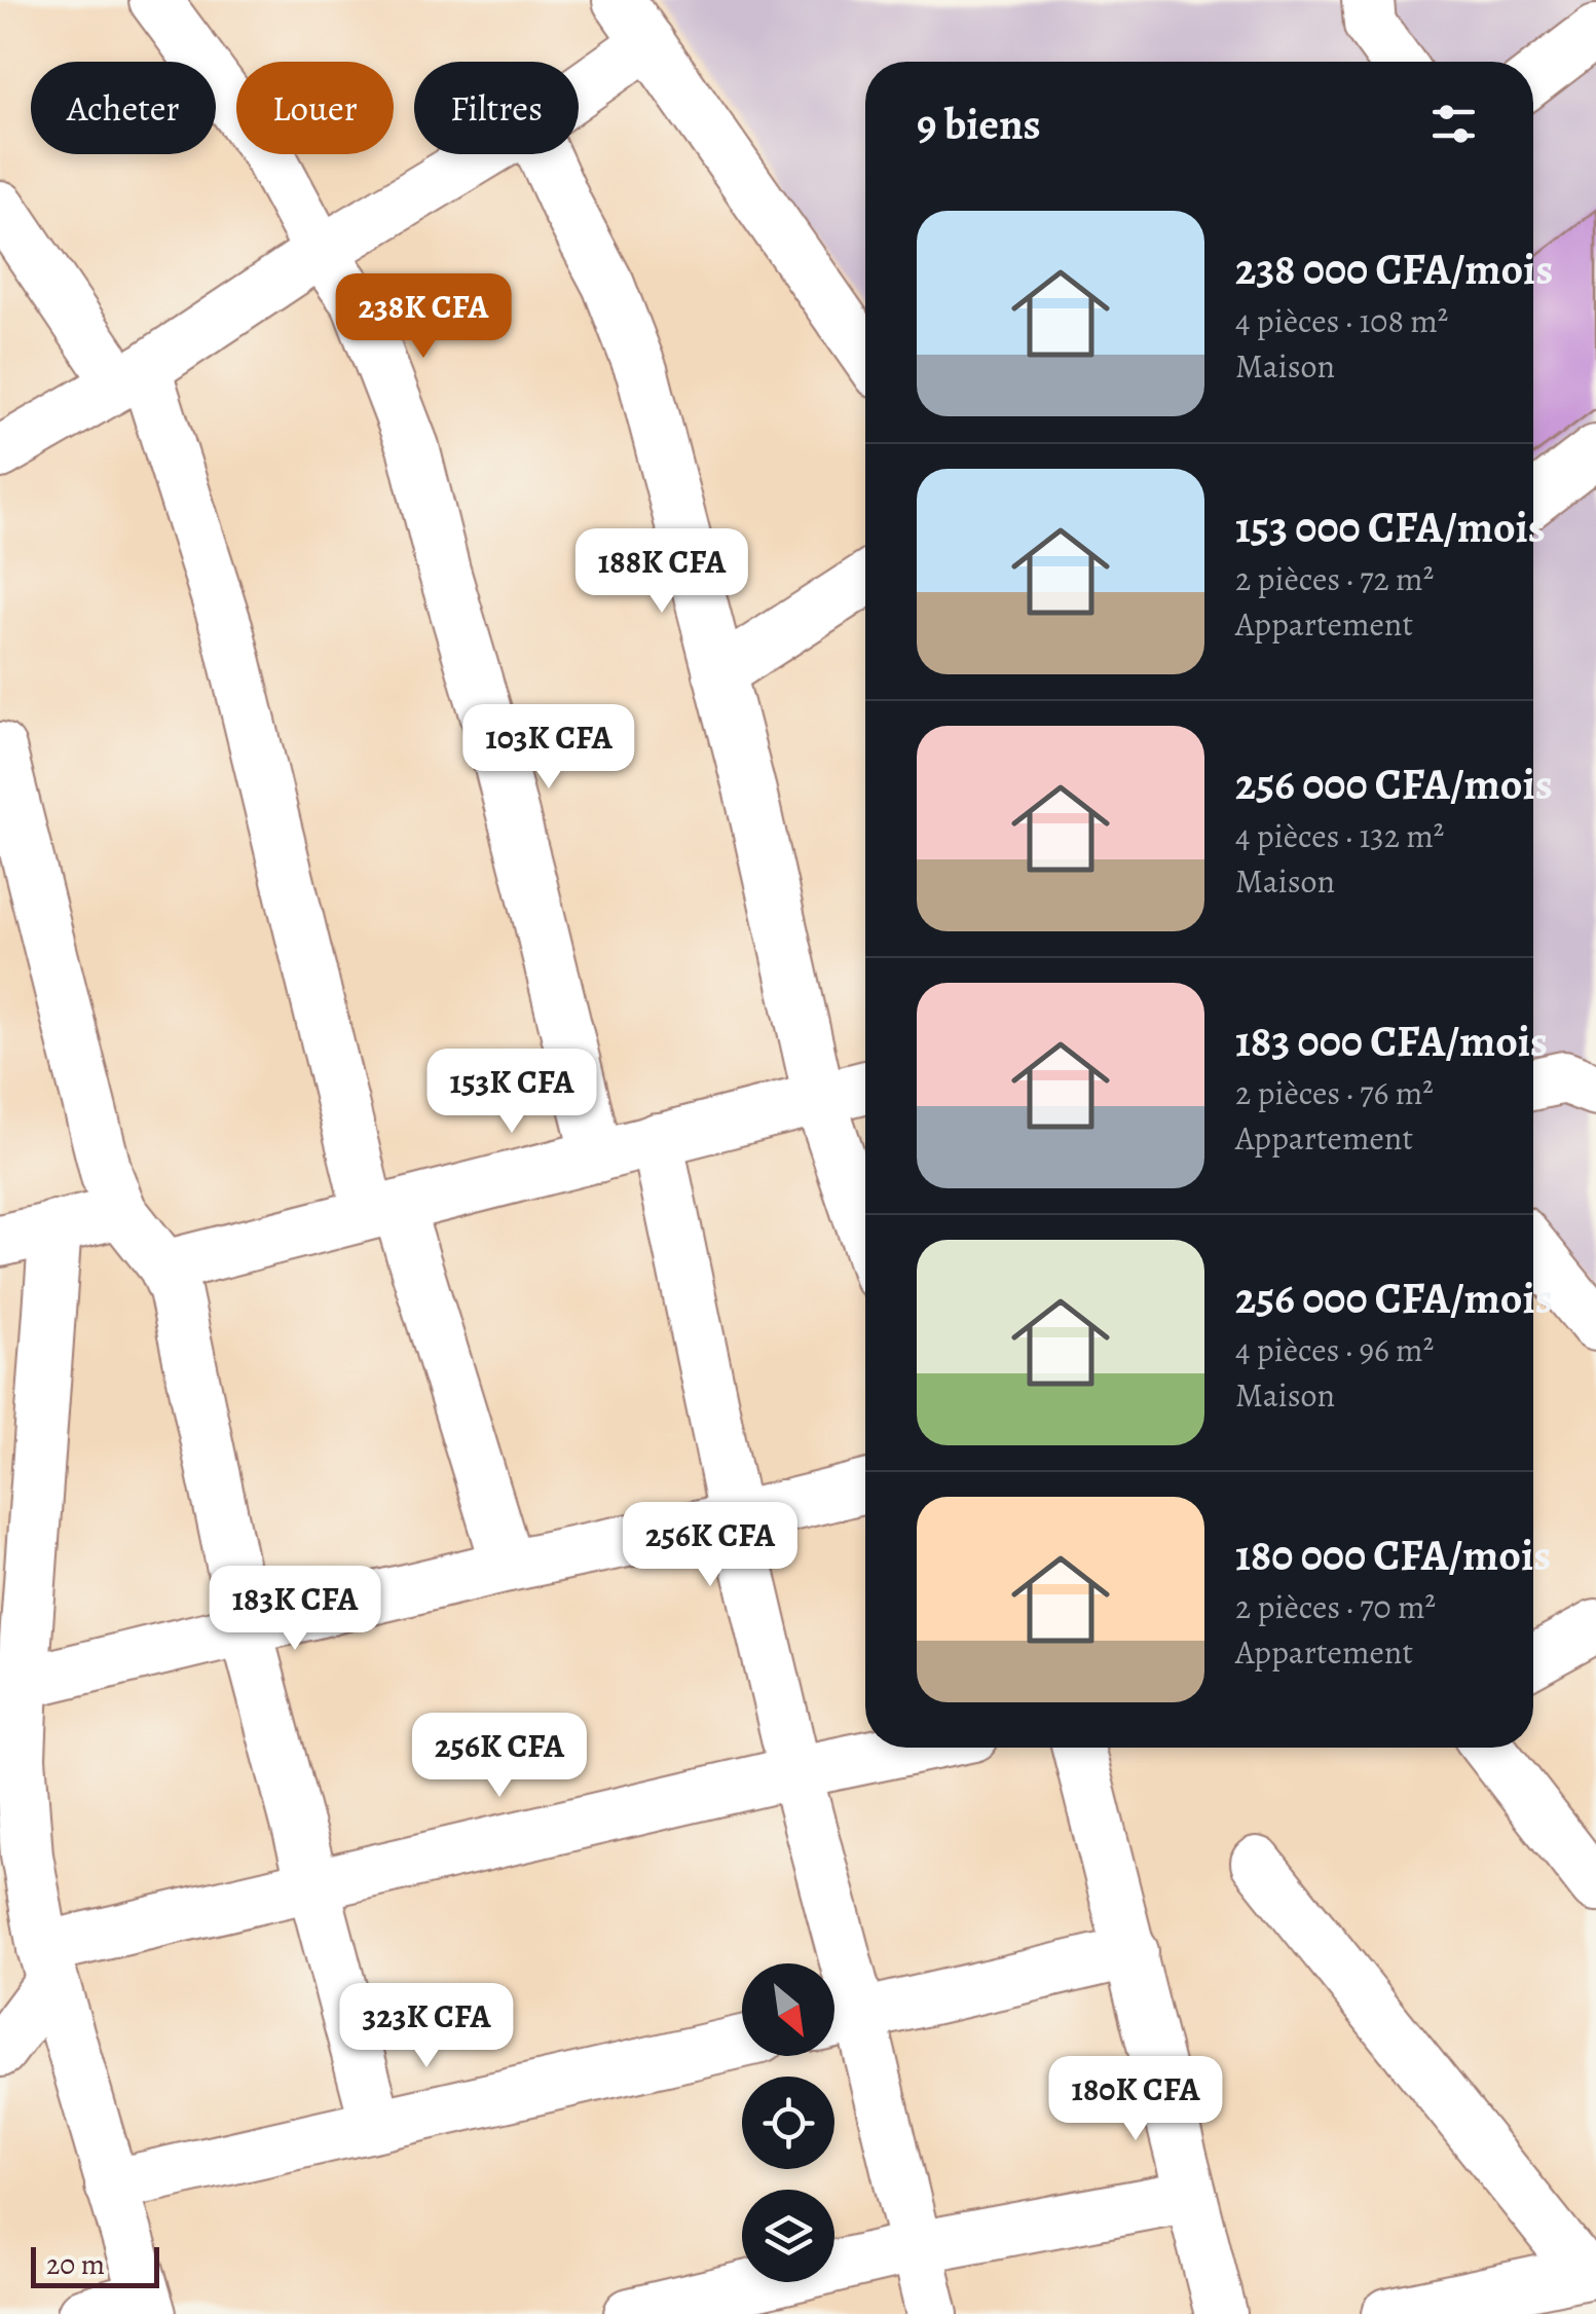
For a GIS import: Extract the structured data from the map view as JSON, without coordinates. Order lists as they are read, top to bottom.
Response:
{
  "scale_bar": "20 m",
  "north": "bottom right",
  "page": {
    "chip": ["Acheter", "Louer", "Filtres"],
    "heading": "9 biens",
    "list": [
      {
        "name": "238 000 CFA/mois",
        "note": "4 pièces · 108 m² · Maison"
      },
      {
        "name": "153 000 CFA/mois",
        "note": "2 pièces · 72 m² · Appartement"
      },
      {
        "name": "256 000 CFA/mois",
        "note": "4 pièces · 132 m² · Maison"
      },
      {
        "name": "183 000 CFA/mois",
        "note": "2 pièces · 76 m² · Appartement"
      },
      {
        "name": "256 000 CFA/mois",
        "note": "4 pièces · 96 m² · Maison"
      },
      {
        "name": "180 000 CFA/mois",
        "note": "2 pièces · 70 m² · Appartement"
      }
    ],
    "price": [
      "238K CFA",
      "188K CFA",
      "103K CFA",
      "153K CFA",
      "256K CFA",
      "183K CFA",
      "256K CFA",
      "323K CFA",
      "180K CFA"
    ],
    "scale": "20 m"
  }
}
